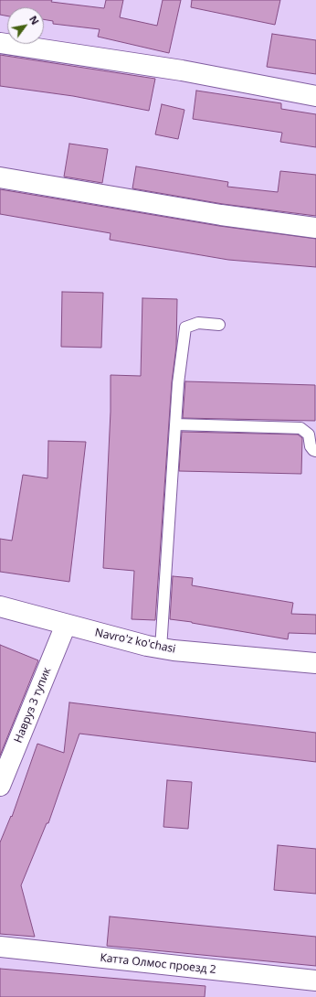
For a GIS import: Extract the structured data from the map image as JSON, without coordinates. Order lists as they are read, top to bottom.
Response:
{
  "streets": {
    "street": ["Navro'z ko'chasi", "Навруз 3 тупик", "Катта Олмос проезд 2"]
  },
  "crossings": [
    ["Navro'z ko'chasi", "Навруз 3 тупик"]
  ],
  "north": "top right"
}
